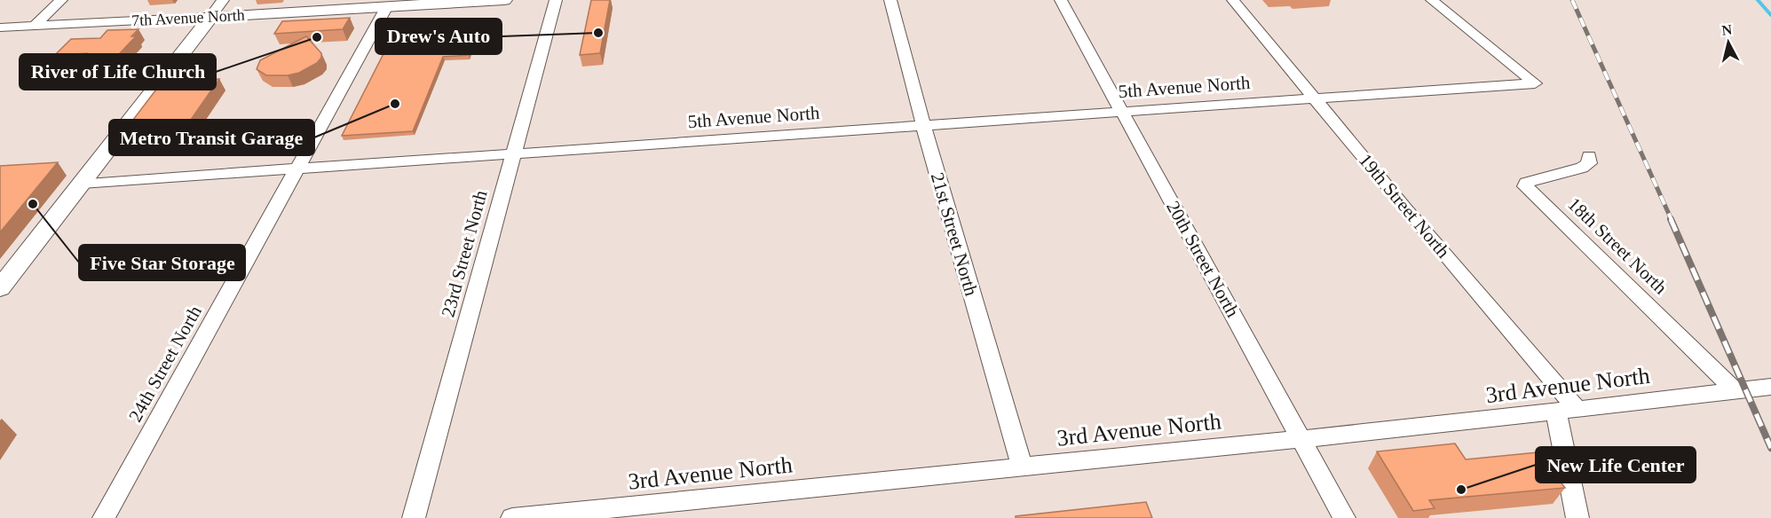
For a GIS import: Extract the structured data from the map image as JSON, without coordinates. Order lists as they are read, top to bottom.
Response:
{
  "streets": {
    "main road": ["7th Avenue North"],
    "street": [
      "5th Avenue North",
      "19th Street North",
      "21st Street North",
      "18th Street North",
      "23rd Street North",
      "20th Street North",
      "24th Street North",
      "3rd Avenue North"
    ]
  },
  "crossings": [
    ["7th Avenue North", "24th Street North"],
    ["5th Avenue North", "19th Street North"],
    ["5th Avenue North", "21st Street North"],
    ["5th Avenue North", "23rd Street North"],
    ["5th Avenue North", "20th Street North"],
    ["5th Avenue North", "24th Street North"],
    ["19th Street North", "3rd Avenue North"],
    ["21st Street North", "3rd Avenue North"],
    ["18th Street North", "3rd Avenue North"],
    ["20th Street North", "3rd Avenue North"]
  ],
  "places": [
    "Drew's Auto",
    "River of Life Church",
    "Metro Transit Garage",
    "Five Star Storage",
    "New Life Center"
  ],
  "north": "top"
}
